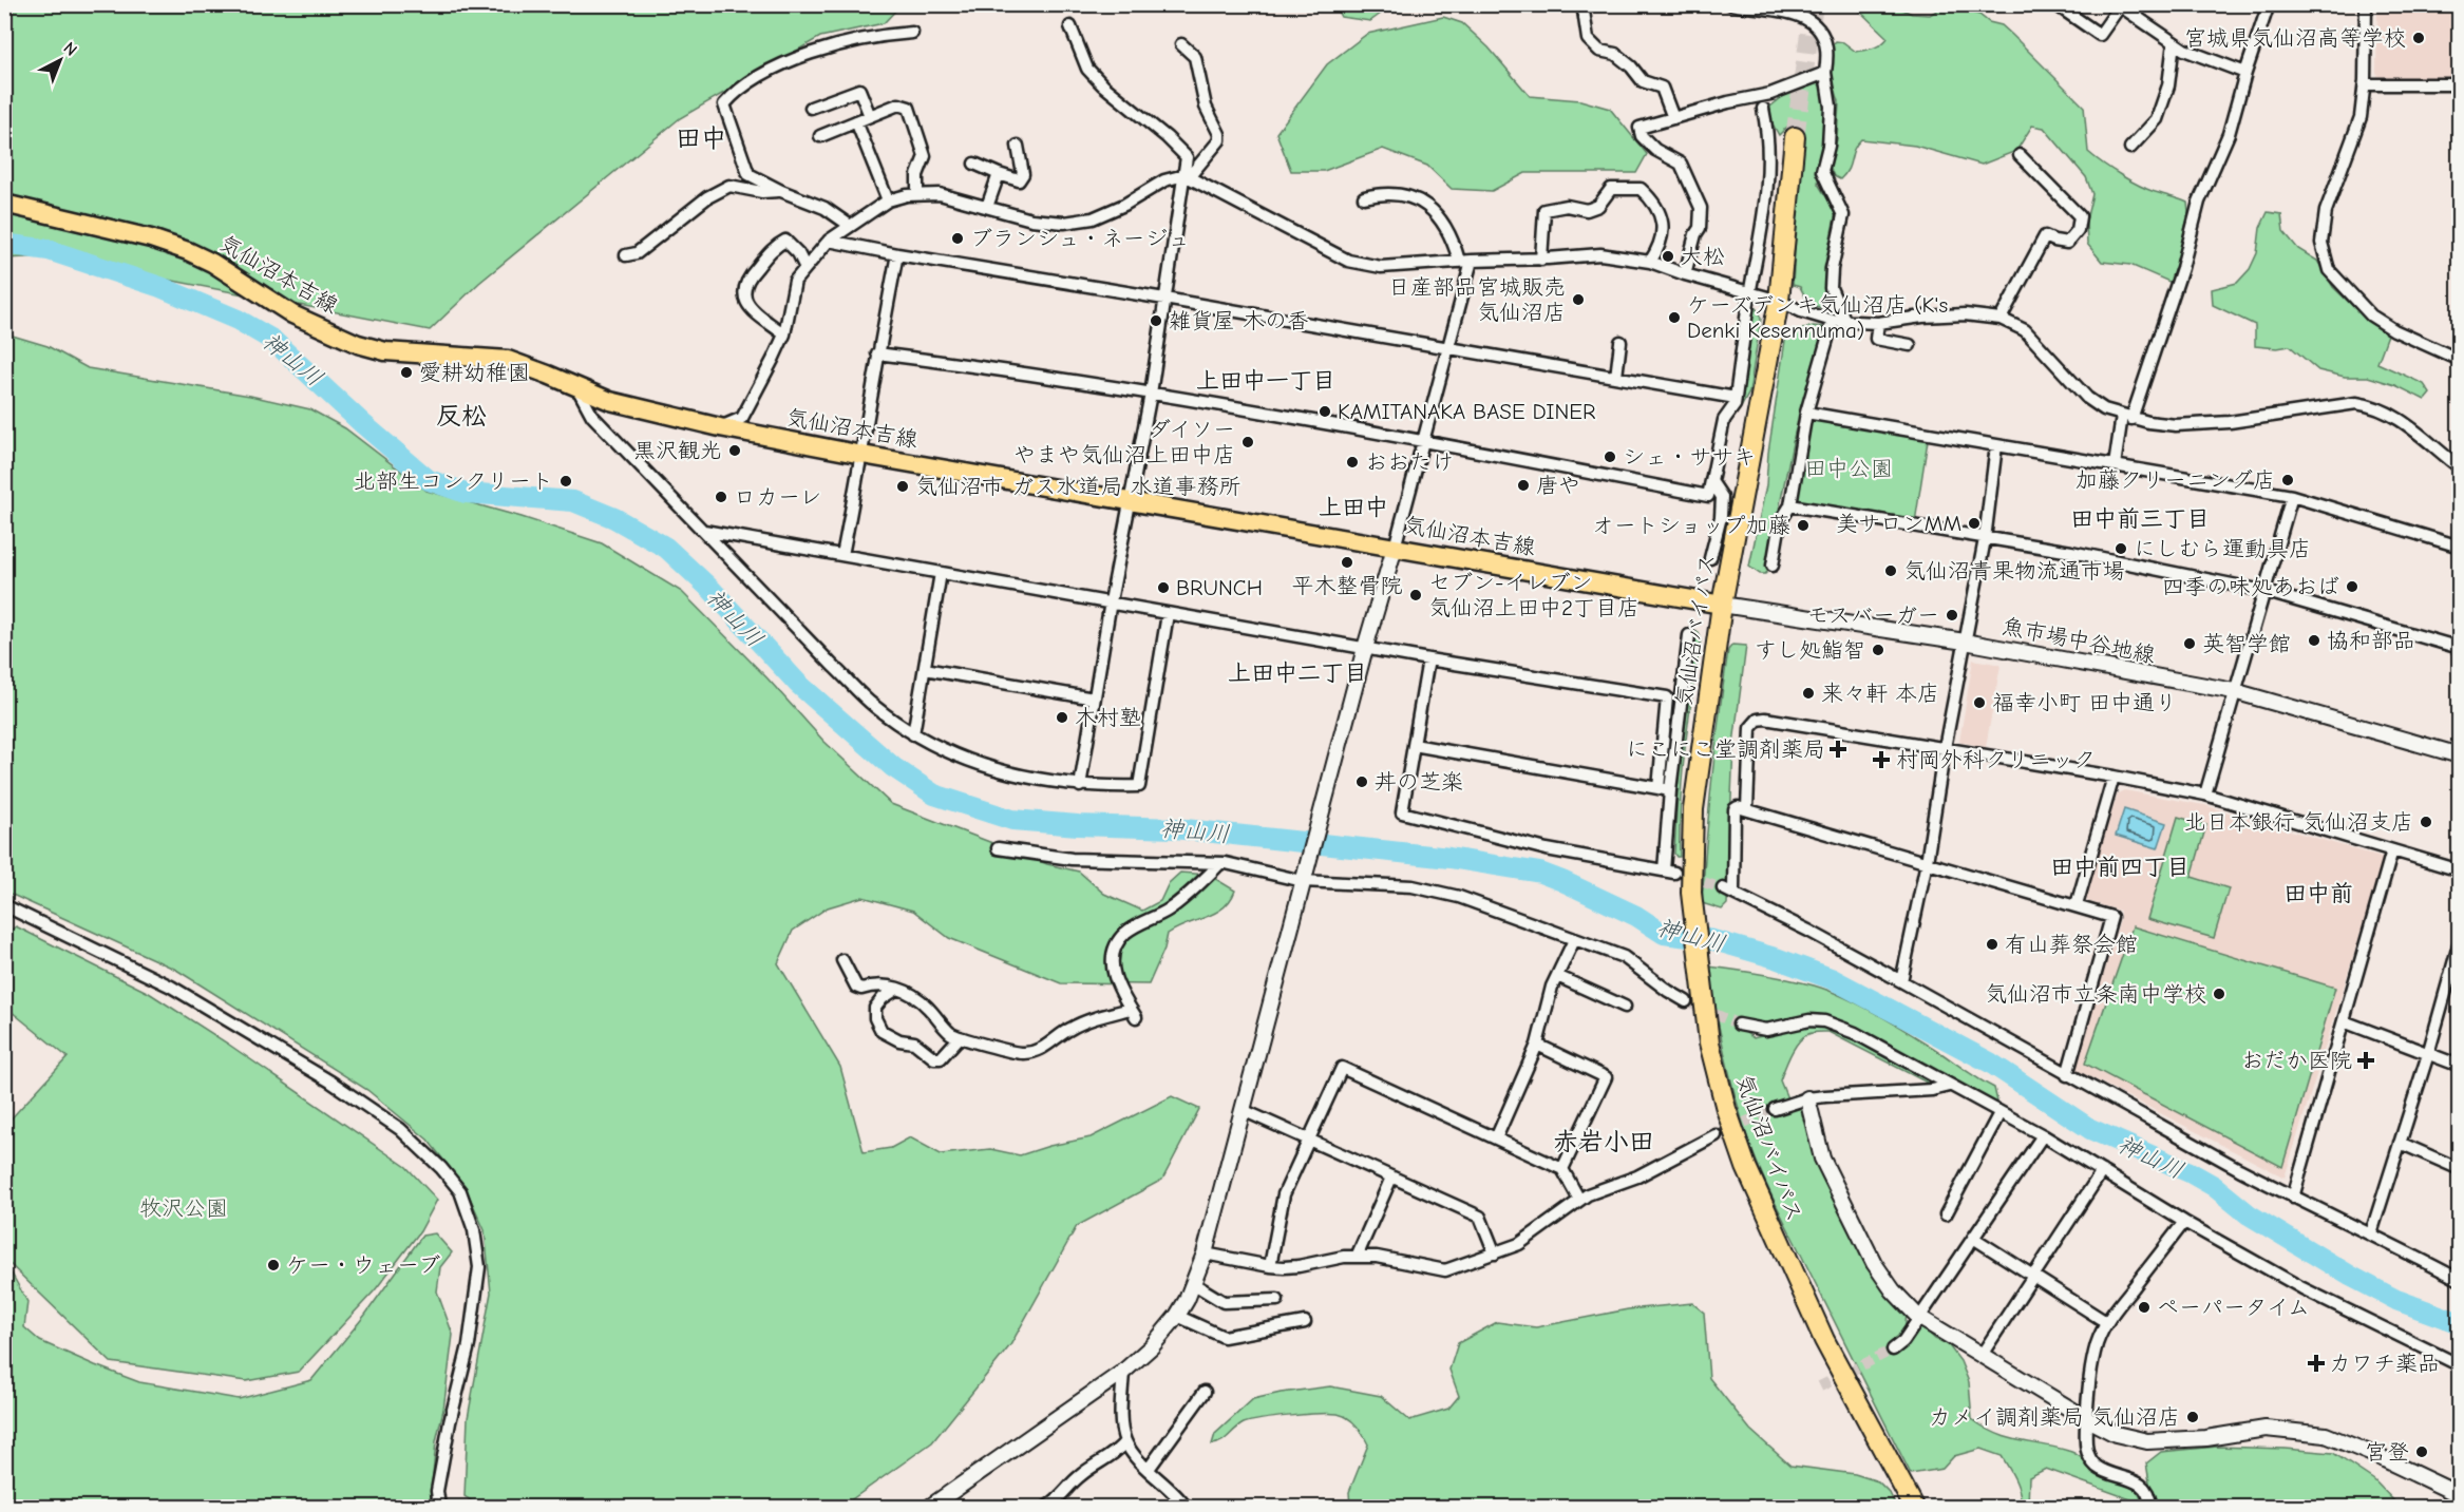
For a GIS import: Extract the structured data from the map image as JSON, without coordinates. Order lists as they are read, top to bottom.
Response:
{
  "streets": {
    "highway": ["気仙沼バイパス"],
    "main road": ["気仙沼本吉線"],
    "street": ["魚市場中谷地線"]
  },
  "crossings": [
    ["気仙沼本吉線", "気仙沼バイパス"],
    ["気仙沼本吉線", "魚市場中谷地線"],
    ["気仙沼バイパス", "魚市場中谷地線"]
  ],
  "districts": [
    "田中",
    "上田中一丁目",
    "反松",
    "上田中",
    "田中前三丁目",
    "上田中二丁目",
    "田中前四丁目",
    "田中前",
    "赤岩小田"
  ],
  "water": ["神山川"],
  "parks": ["田中公園", "牧沢公園"],
  "places": {
    "other": [
      "宮城県気仙沼高等学校",
      "ブランシュ・ネージュ",
      "大松",
      "日産部品宮城販売 気仙沼店",
      "ケーズデンキ気仙沼店 (K's Denki Kesennuma)",
      "雑貨屋 木の香",
      "愛耕幼稚園",
      "KAMITANAKA BASE DINER",
      "ダイソー やまや気仙沼上田中店",
      "黒沢観光",
      "シェ・ササキ",
      "おおたけ",
      "加藤クリーニング店",
      "北部生コンクリート",
      "唐や",
      "気仙沼市 ガス水道局 水道事務所",
      "ロカーレ",
      "美サロンMM",
      "オートショップ加藤",
      "にしむら運動具店",
      "平木整骨院",
      "気仙沼青果物流通市場",
      "四季の味処あおば",
      "BRUNCH",
      "セブン-イレブン 気仙沼上田中2丁目店",
      "モスバーガー",
      "協和部品",
      "英智学館",
      "すし処鮨智",
      "来々軒 本店",
      "福幸小町 田中通り",
      "木村塾",
      "丼の芝楽",
      "北日本銀行 気仙沼支店",
      "有山葬祭会館",
      "気仙沼市立条南中学校",
      "ケー・ウェーブ",
      "ペーパータイム",
      "カメイ調剤薬局 気仙沼店",
      "宮登"
    ],
    "health": [
      "にこにこ堂調剤薬局",
      "村岡外科クリニック",
      "おだか医院",
      "カワチ薬品"
    ]
  },
  "north": "top right"
}
